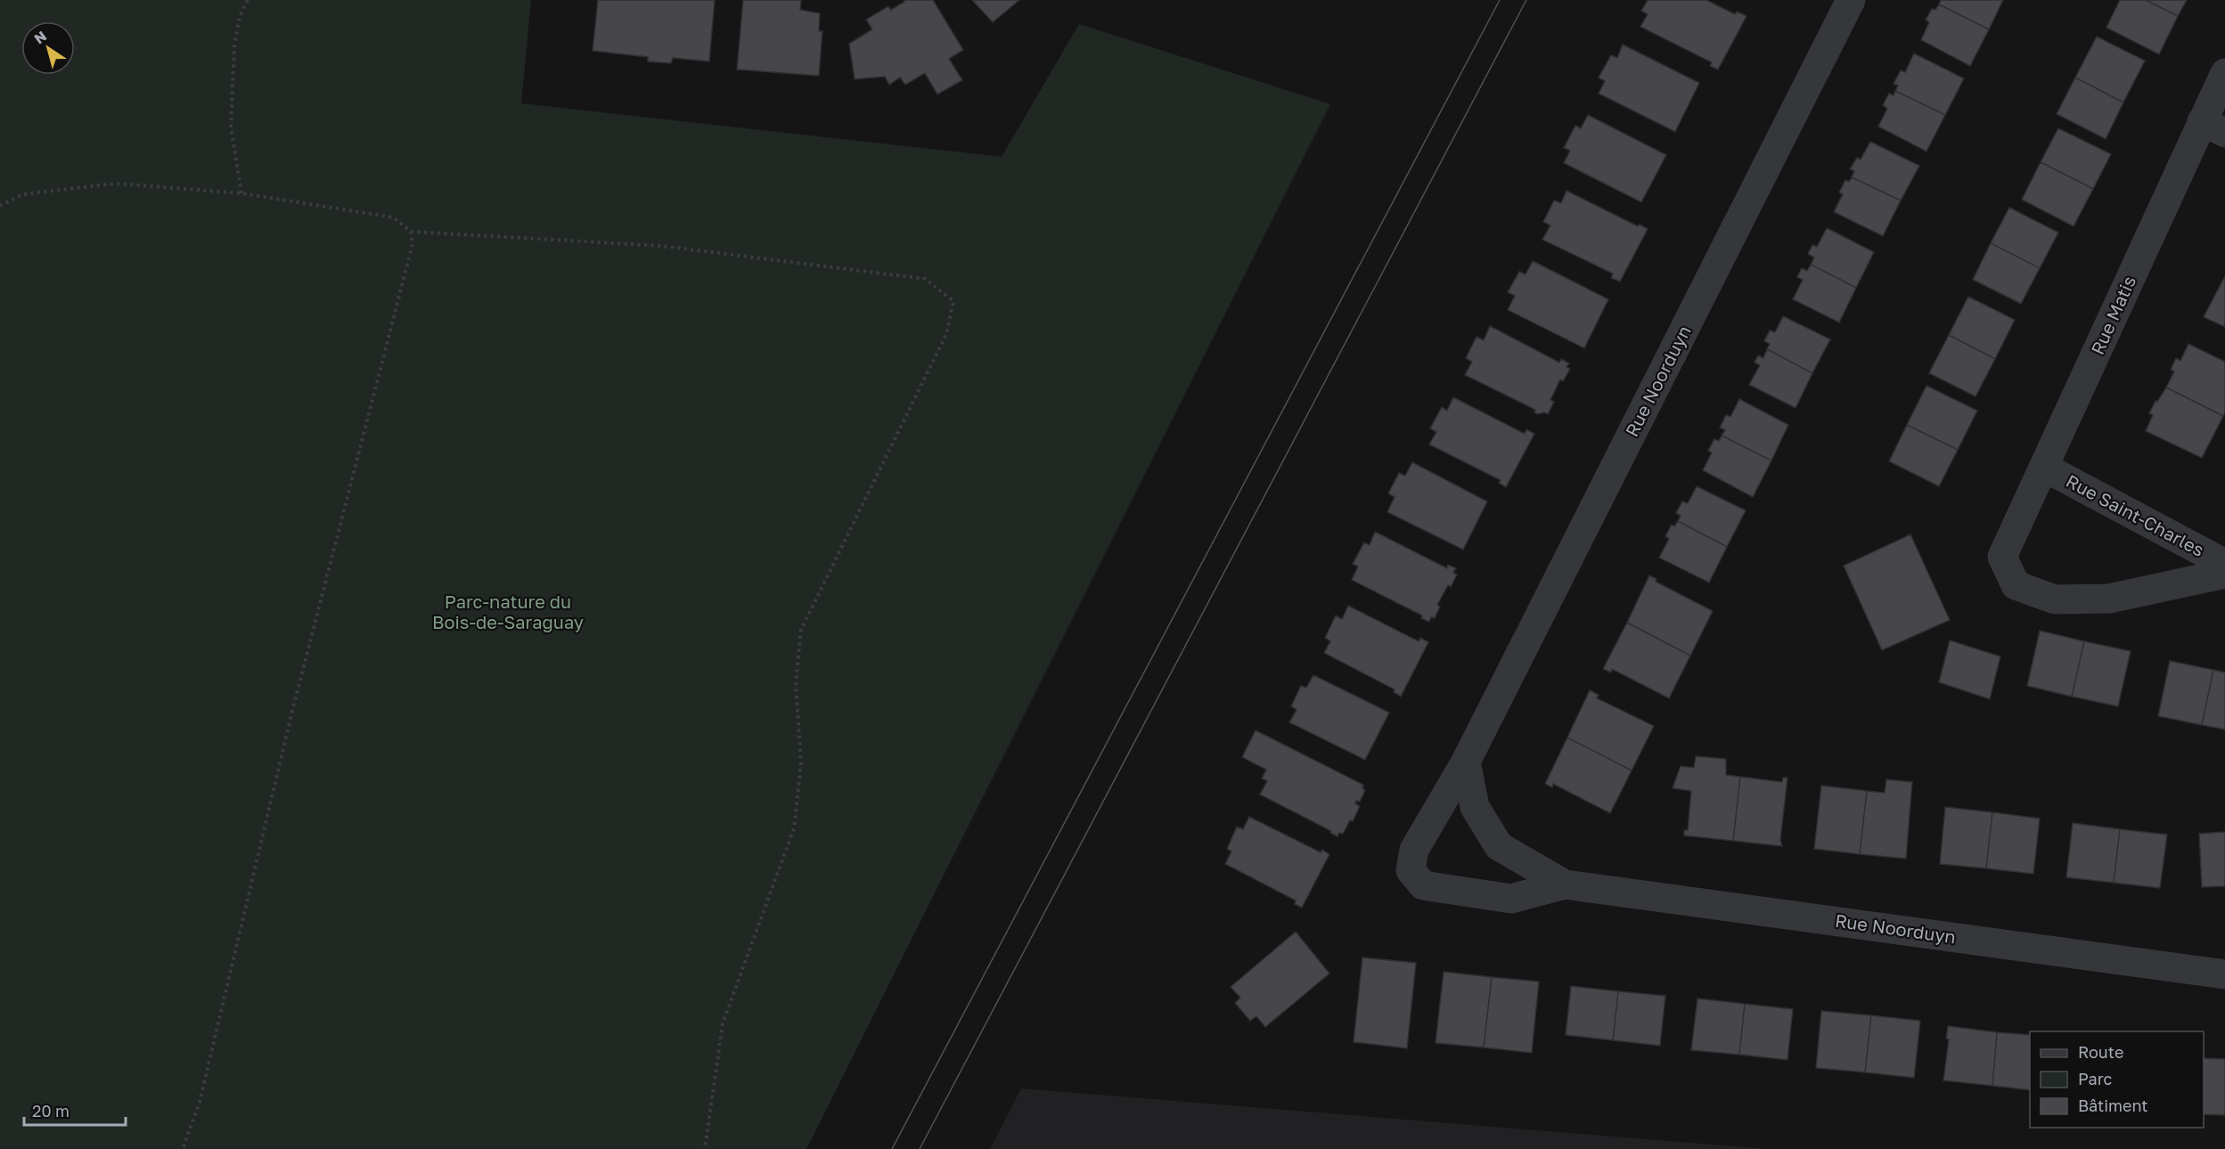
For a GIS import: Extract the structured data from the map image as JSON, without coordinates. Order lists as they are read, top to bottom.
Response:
{
  "streets": {
    "street": ["Rue Matis", "Rue Noorduyn", "Rue Saint-Charles"]
  },
  "crossings": [
    ["Rue Matis", "Rue Saint-Charles"]
  ],
  "parks": ["Parc-nature du Bois-de-Saraguay"],
  "legend": ["Route", "Parc", "Bâtiment"],
  "scale_bar": "20 m",
  "north": "top left"
}
